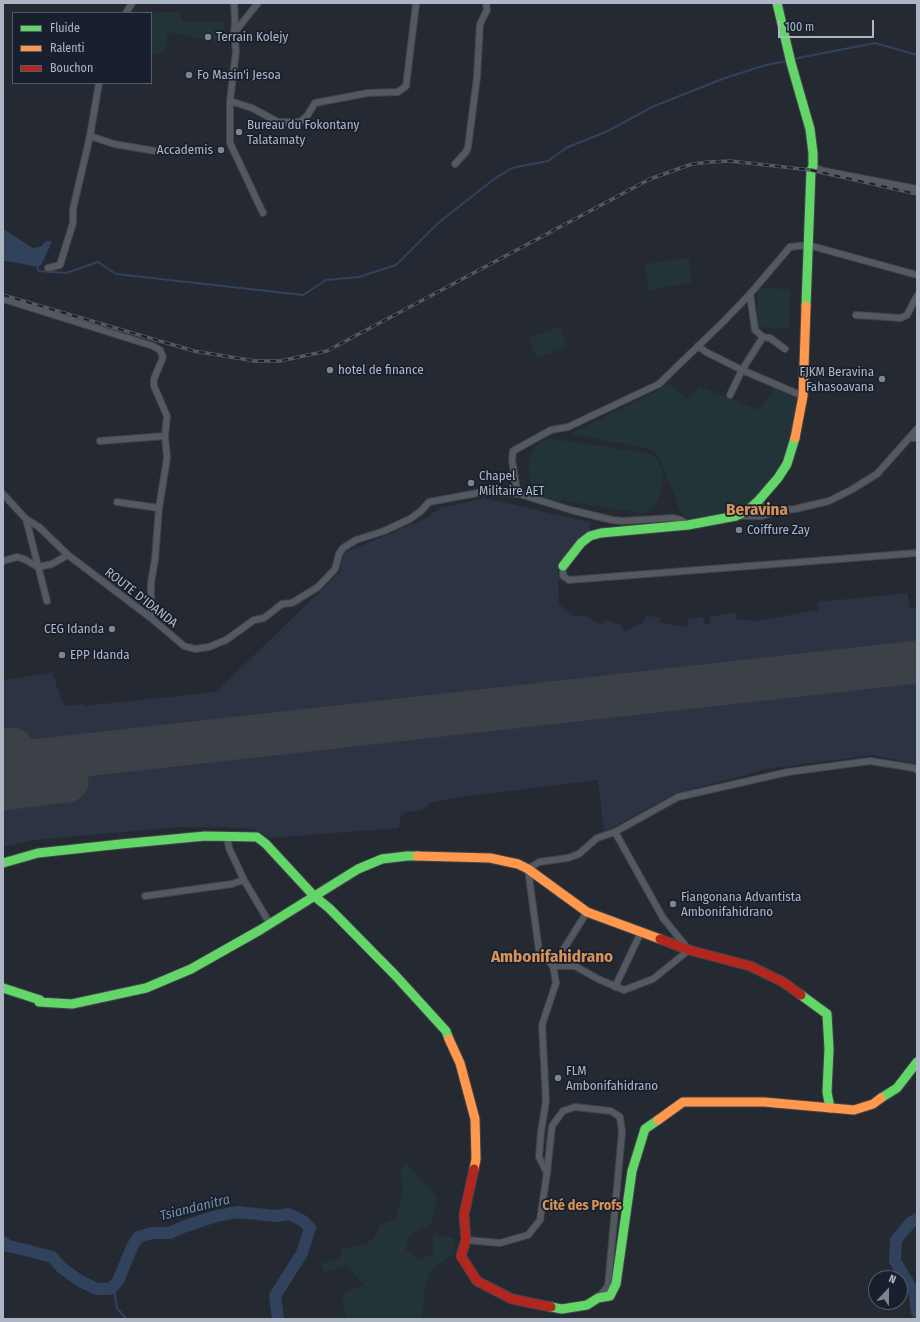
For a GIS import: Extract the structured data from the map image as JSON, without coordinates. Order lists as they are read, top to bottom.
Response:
{
  "streets": {
    "street": ["ROUTE D'IDANDA"]
  },
  "districts": ["Beravina", "Ambonifahidrano", "Cité des Profs"],
  "water": ["Tsiandanitra"],
  "places": [
    "Terrain Kolejy",
    "Fo Masin'i Jesoa",
    "Bureau du Fokontany Talatamaty",
    "Accademis",
    "hotel de finance",
    "FJKM Beravina Fahasoavana",
    "Chapel Militaire AET",
    "Coiffure Zay",
    "CEG Idanda",
    "EPP Idanda",
    "Fiangonana Advantista Ambonifahidrano",
    "FLM Ambonifahidrano"
  ],
  "legend": ["Fluide", "Ralenti", "Bouchon"],
  "scale_bar": "100 m",
  "north": "top"
}
